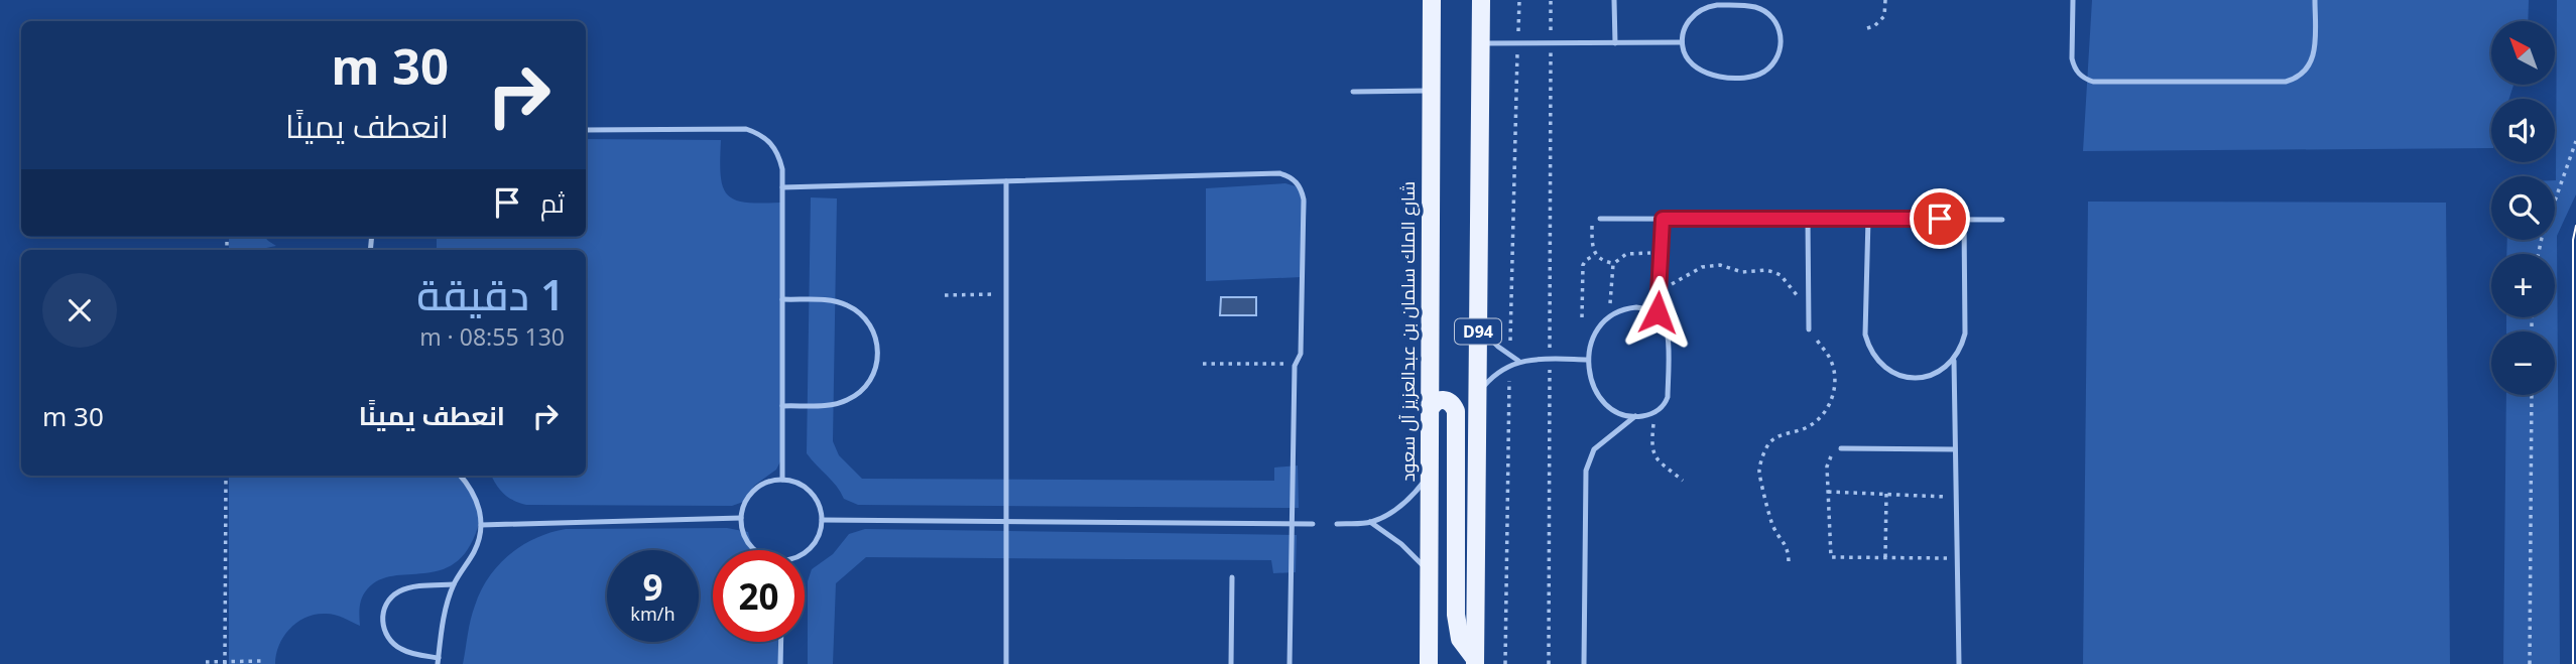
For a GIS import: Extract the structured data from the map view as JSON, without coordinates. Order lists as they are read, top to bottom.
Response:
{
  "streets": {
    "main road": ["شارع الملك سلمان بن عبدالعزيز آل سعود", "D94"]
  },
  "north": "top left",
  "page": {
    "map_buttons": ["+", "−"],
    "turn": ["30 m", "انعطف يمينًا"],
    "then": "ثم",
    "heading": ["1 دقيقة", "130 m · 08:55"],
    "list": [
      {
        "name": "انعطف يمينًا",
        "value": "30 m"
      }
    ],
    "speed": "9 km/h",
    "limit": "20"
  }
}
